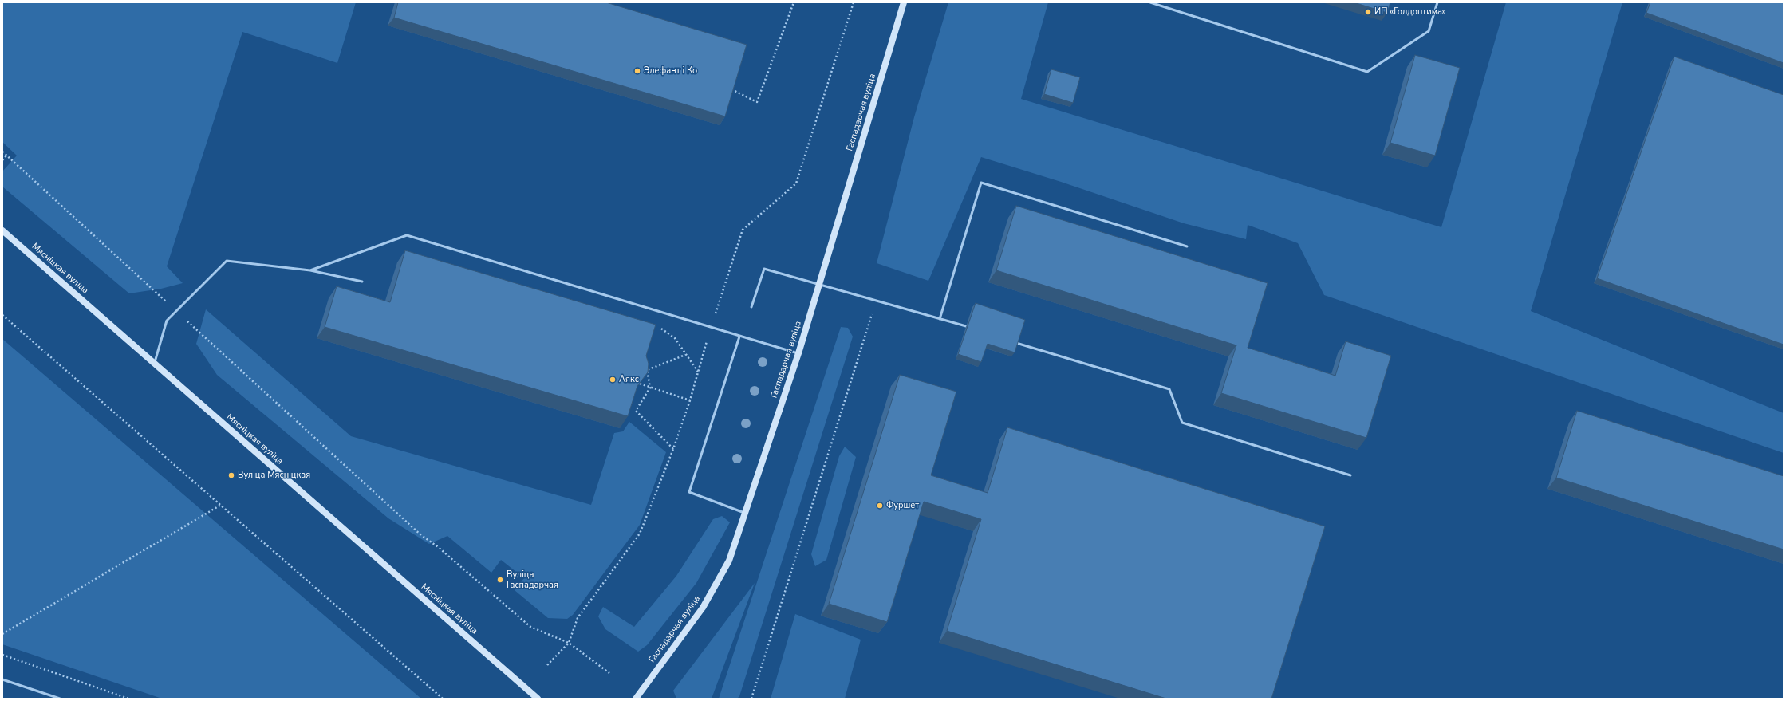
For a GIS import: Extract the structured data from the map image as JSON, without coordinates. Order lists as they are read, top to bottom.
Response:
{
  "streets": {
    "street": ["Гаспадарчая вуліца", "Мясніцкая вуліца"]
  },
  "places": [
    "ИП «Голдоптима»",
    "Элефант і Ко",
    "Аякс",
    "Вуліца Мясніцкая",
    "Фуршет",
    "Вуліца Гаспадарчая"
  ]
}
